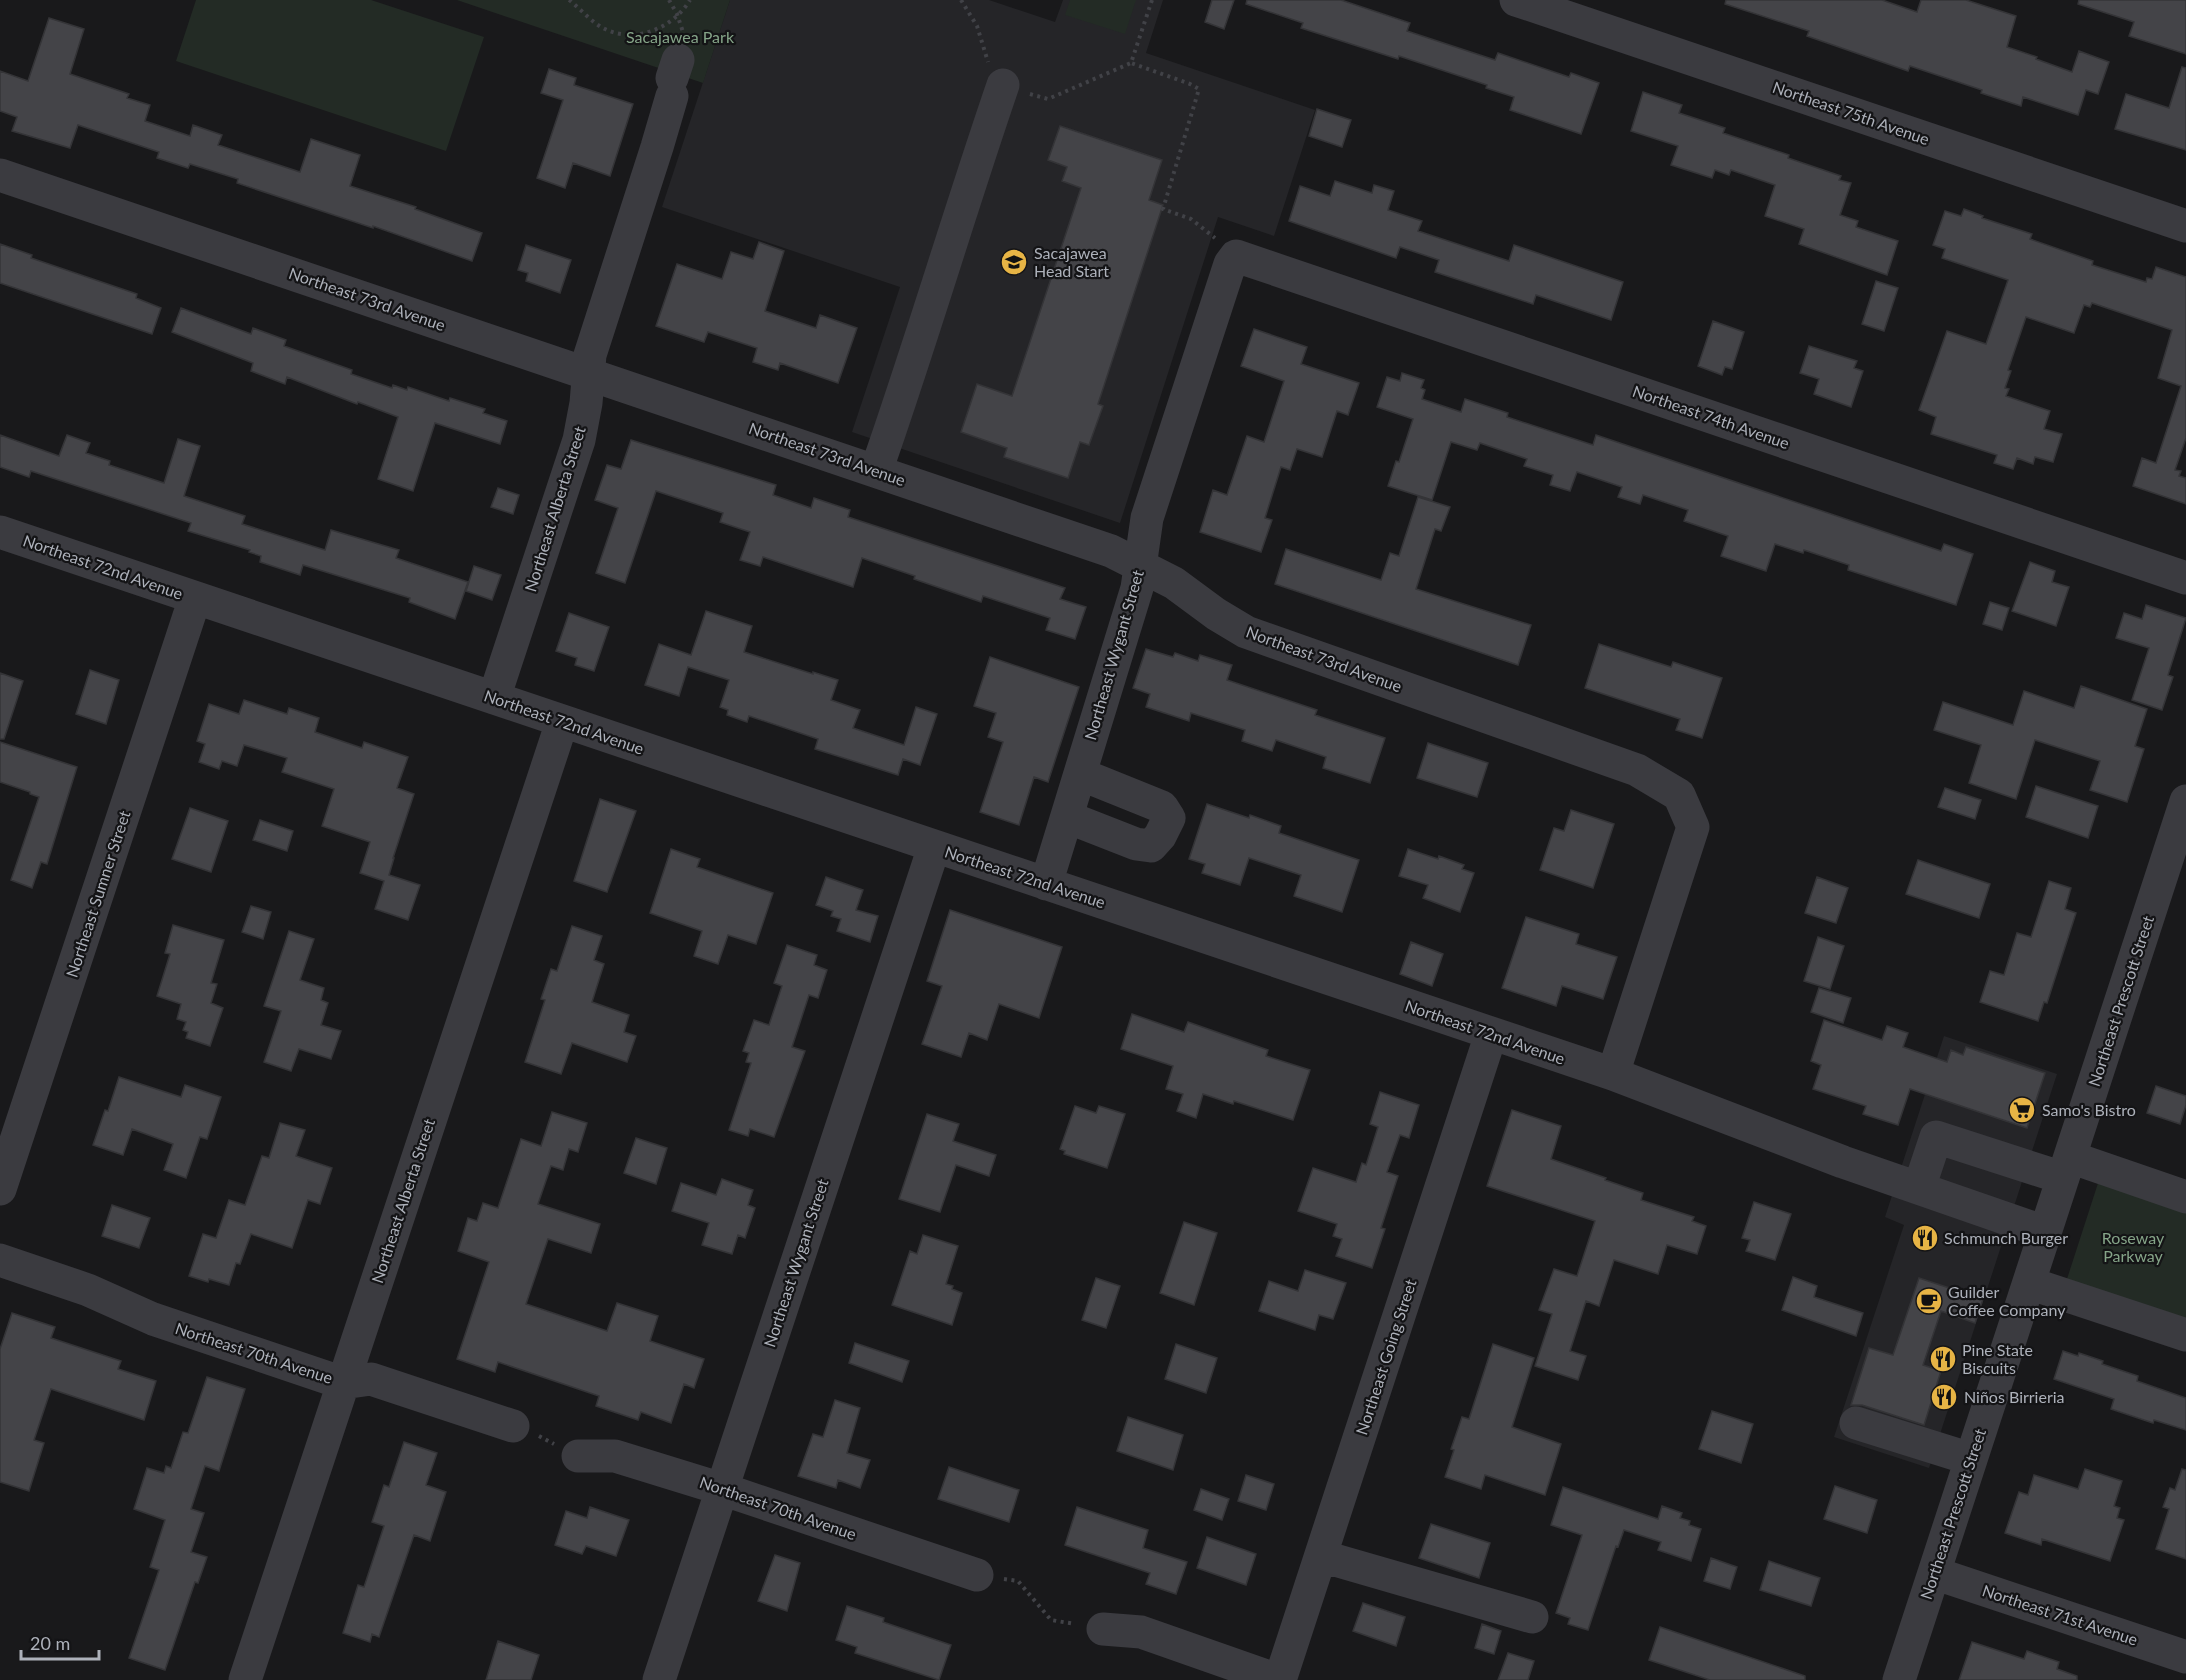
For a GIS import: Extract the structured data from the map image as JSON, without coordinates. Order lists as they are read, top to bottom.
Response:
{
  "streets": {
    "street": [
      "Northeast 75th Avenue",
      "Northeast 73rd Avenue",
      "Northeast 74th Avenue",
      "Northeast Alberta Street",
      "Northeast 72nd Avenue",
      "Northeast Wygant Street",
      "Northeast Sumner Street",
      "Northeast Prescott Street",
      "Northeast 70th Avenue",
      "Northeast Going Street",
      "Northeast 71st Avenue"
    ]
  },
  "crossings": [
    ["Northeast 73rd Avenue", "Northeast Alberta Street"],
    ["Northeast 73rd Avenue", "Northeast 72nd Avenue"],
    ["Northeast 73rd Avenue", "Northeast Wygant Street"],
    ["Northeast 74th Avenue", "Northeast Wygant Street"],
    ["Northeast Alberta Street", "Northeast 72nd Avenue"],
    ["Northeast Alberta Street", "Northeast 70th Avenue"],
    ["Northeast 72nd Avenue", "Northeast Wygant Street"],
    ["Northeast 72nd Avenue", "Northeast Sumner Street"],
    ["Northeast 72nd Avenue", "Northeast Prescott Street"],
    ["Northeast 72nd Avenue", "Northeast Going Street"],
    ["Northeast Wygant Street", "Northeast 70th Avenue"],
    ["Northeast Prescott Street", "Northeast 71st Avenue"]
  ],
  "parks": ["Sacajawea Park", "Roseway Parkway"],
  "places": {
    "school or university": ["Sacajawea Head Start"],
    "supermarket": ["Samo's Bistro"],
    "restaurant": ["Schmunch Burger", "Pine State Biscuits", "Niños Birrieria"],
    "cafe": ["Guilder Coffee Company"]
  },
  "scale_bar": "20 m"
}
